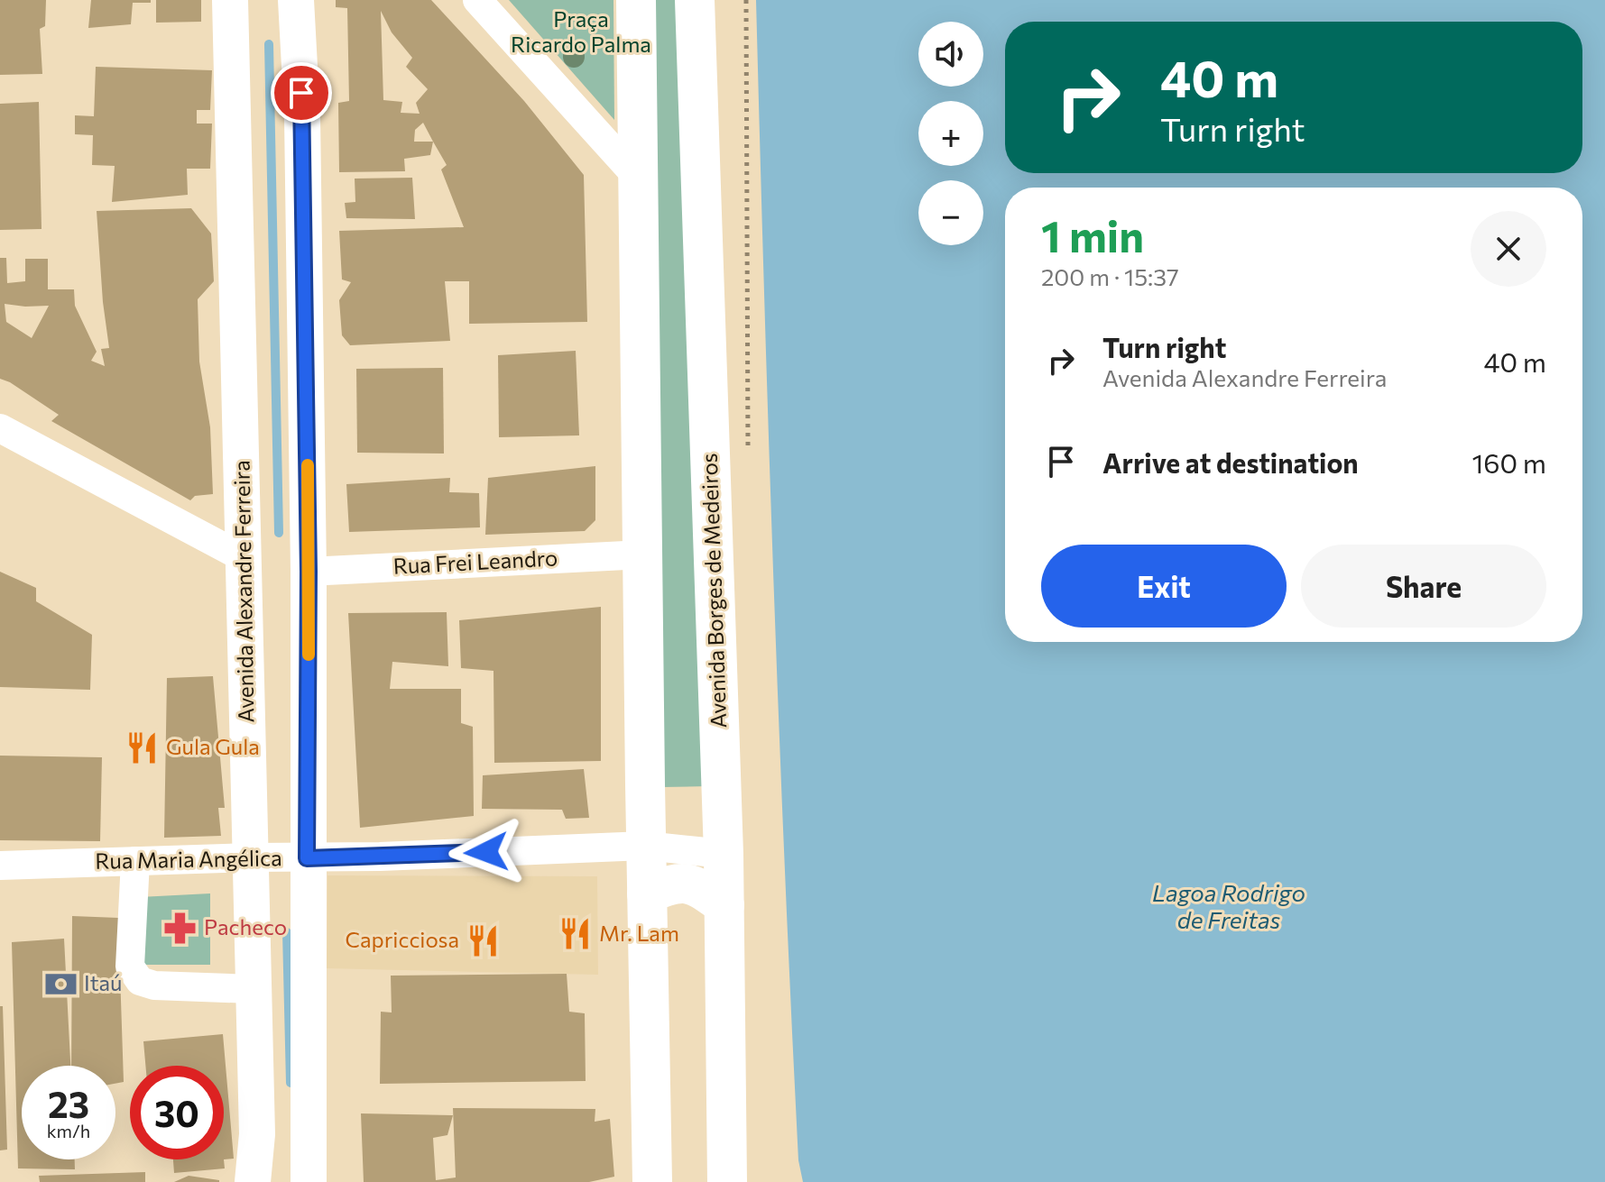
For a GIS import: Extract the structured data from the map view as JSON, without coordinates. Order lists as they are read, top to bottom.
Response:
{
  "streets": {
    "highway": ["Avenida Borges de Medeiros"],
    "street": ["Rua Frei Leandro", "Avenida Alexandre Ferreira", "Rua Maria Angélica"]
  },
  "crossings": [
    ["Avenida Borges de Medeiros", "Rua Maria Angélica"],
    ["Avenida Alexandre Ferreira", "Rua Maria Angélica"]
  ],
  "water": ["Lagoa Rodrigo de Freitas"],
  "parks": ["Praça Ricardo Palma"],
  "places": {
    "restaurant": ["Gula Gula", "Mr. Lam", "Capricciosa"],
    "pharmacy": ["Pacheco"],
    "bank": ["Itaú"]
  },
  "page": {
    "map_buttons": ["+", "−"],
    "turn": ["40 m", "Turn right"],
    "heading": ["1 min", "200 m · 15:37"],
    "list": [
      {
        "name": "Turn right",
        "note": "Avenida Alexandre Ferreira",
        "value": "40 m"
      },
      {
        "name": "Arrive at destination",
        "value": "160 m"
      }
    ],
    "buttons": ["Exit", "Share"],
    "speed": "23 km/h",
    "limit": "30"
  }
}
